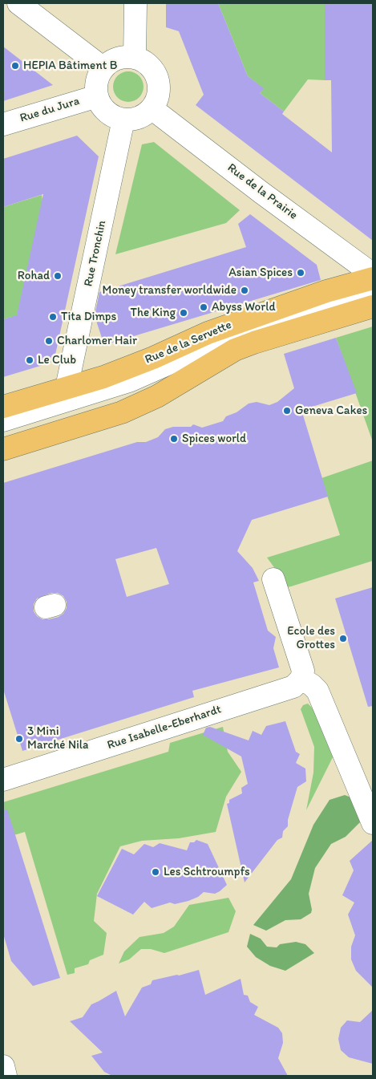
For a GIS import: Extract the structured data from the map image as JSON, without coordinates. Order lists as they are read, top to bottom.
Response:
{
  "streets": {
    "main road": ["Rue de la Servette"],
    "street": [
      "Rue du Jura",
      "Rue de la Prairie",
      "Rue Tronchin",
      "Rue Isabelle-Eberhardt"
    ]
  },
  "crossings": [
    ["Rue du Jura", "Rue de la Prairie"],
    ["Rue du Jura", "Rue Tronchin"],
    ["Rue de la Prairie", "Rue Tronchin"],
    ["Rue Tronchin", "Rue de la Servette"]
  ],
  "places": [
    "HEPIA Bâtiment B",
    "Asian Spices",
    "Rohad",
    "Money transfer worldwide",
    "Abyss World",
    "The King",
    "Tita Dimps",
    "Charlomer Hair",
    "Le Club",
    "Geneva Cakes",
    "Spices world",
    "Ecole des Grottes",
    "3 Mini Marché Nila",
    "Les Schtroumpfs"
  ]
}
